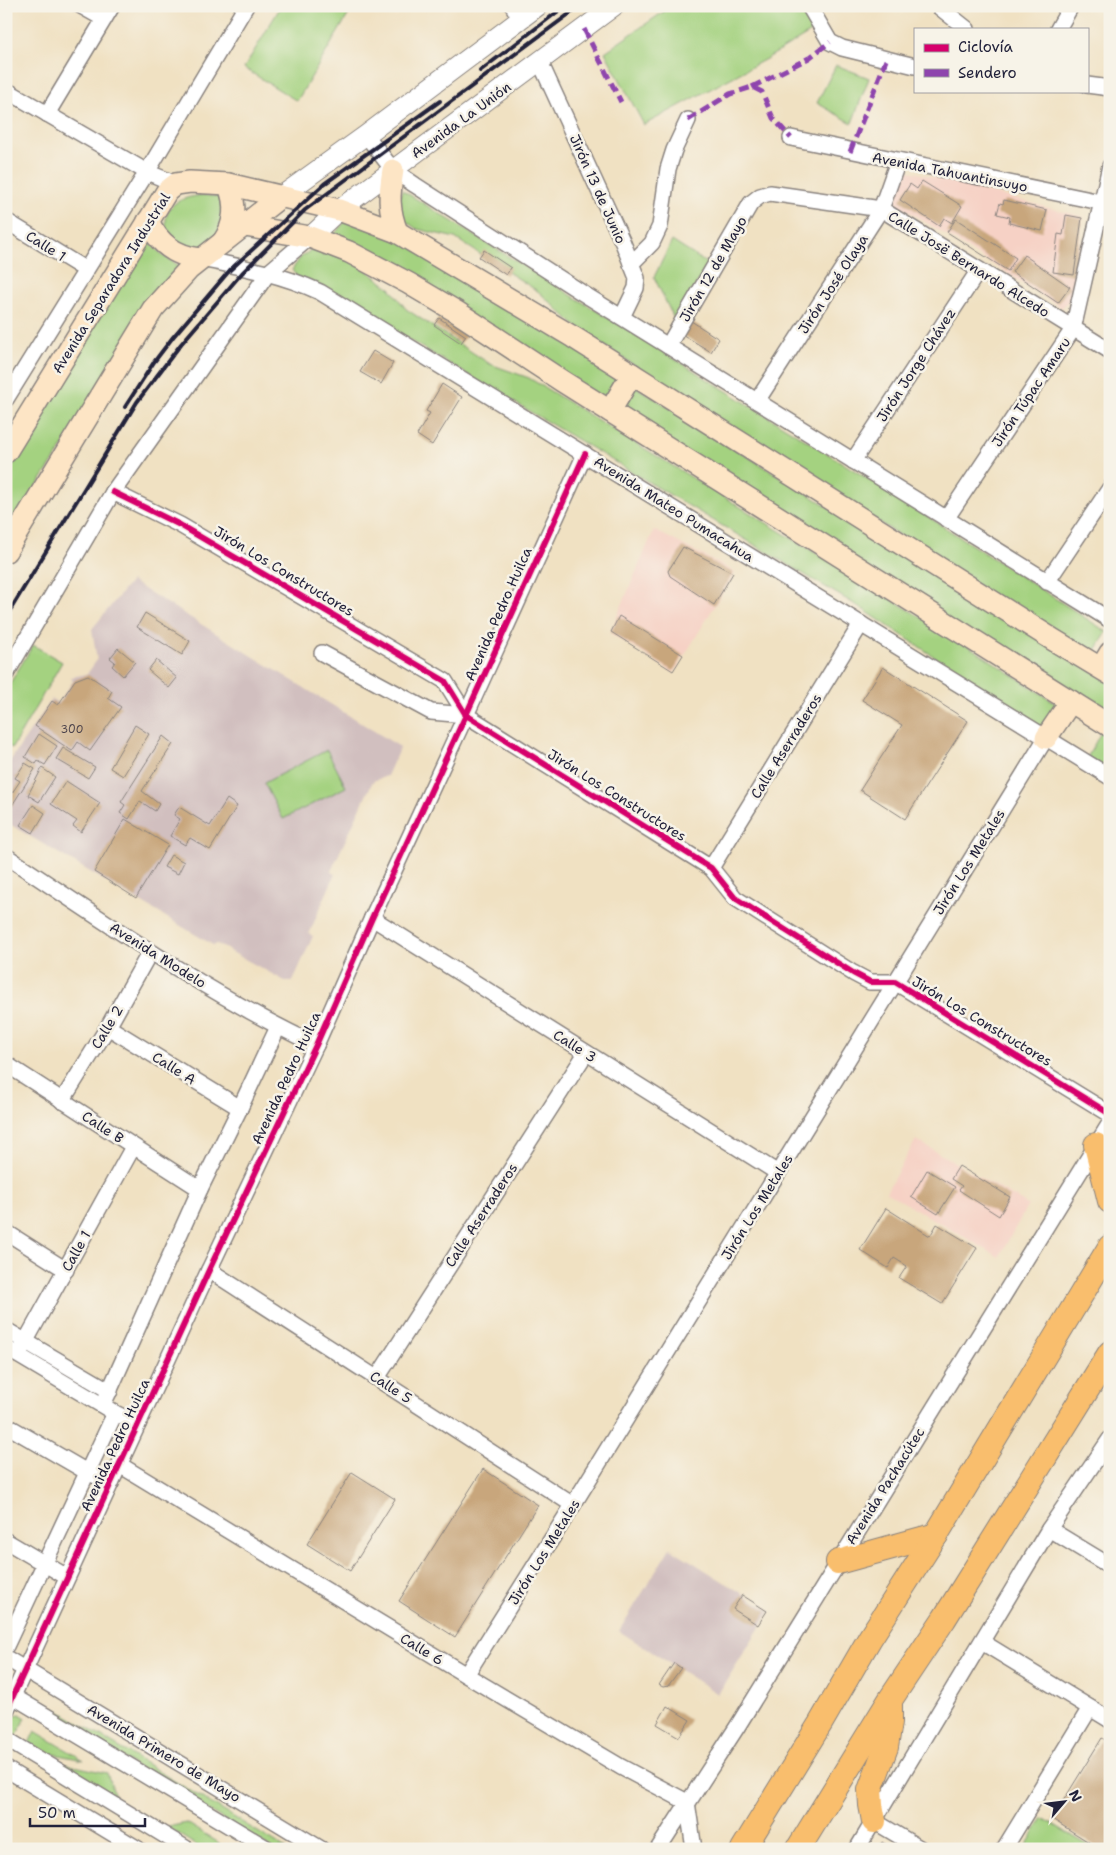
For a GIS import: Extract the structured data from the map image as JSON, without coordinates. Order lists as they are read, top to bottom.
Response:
{
  "streets": {
    "main road": ["Avenida Separadora Industrial"],
    "street": [
      "Avenida La Unión",
      "Avenida Tahuantinsuyo",
      "Jirón 13 de Junio",
      "Calle 1",
      "Calle Josë Bernardo Alcedo",
      "Jirón 12 de Mayo",
      "Jirón José Olaya",
      "Jirón Jorge Chávez",
      "Jirón Túpac Amaru",
      "Avenida Mateo Pumacahua",
      "Jirón Los Constructores",
      "Avenida Pedro Huilca",
      "Calle Aserraderos",
      "Jirón Los Metales",
      "Avenida Modelo",
      "Calle 2",
      "Calle 3",
      "Calle A",
      "Calle B",
      "Calle 5",
      "Avenida Pachacútec",
      "Calle 6",
      "Avenida Primero de Mayo"
    ]
  },
  "crossings": [
    ["Avenida La Unión", "Jirón 13 de Junio"],
    ["Avenida Tahuantinsuyo", "Jirón José Olaya"],
    ["Avenida Tahuantinsuyo", "Jirón Túpac Amaru"],
    ["Calle 1", "Avenida Separadora Industrial"],
    ["Calle 1", "Calle B"],
    ["Calle Josë Bernardo Alcedo", "Jirón 12 de Mayo"],
    ["Calle Josë Bernardo Alcedo", "Jirón José Olaya"],
    ["Calle Josë Bernardo Alcedo", "Jirón Jorge Chávez"],
    ["Calle Josë Bernardo Alcedo", "Jirón Túpac Amaru"],
    ["Avenida Separadora Industrial", "Avenida Mateo Pumacahua"],
    ["Avenida Mateo Pumacahua", "Avenida Pedro Huilca"],
    ["Avenida Mateo Pumacahua", "Calle Aserraderos"],
    ["Avenida Mateo Pumacahua", "Jirón Los Metales"],
    ["Jirón Los Constructores", "Avenida Pedro Huilca"],
    ["Jirón Los Constructores", "Calle Aserraderos"],
    ["Jirón Los Constructores", "Jirón Los Metales"],
    ["Avenida Pedro Huilca", "Avenida Modelo"],
    ["Avenida Pedro Huilca", "Calle 3"],
    ["Avenida Pedro Huilca", "Calle 5"],
    ["Avenida Pedro Huilca", "Calle 6"],
    ["Avenida Pedro Huilca", "Avenida Primero de Mayo"],
    ["Calle Aserraderos", "Calle 3"],
    ["Calle Aserraderos", "Calle 5"],
    ["Jirón Los Metales", "Calle 3"],
    ["Jirón Los Metales", "Calle 5"],
    ["Jirón Los Metales", "Calle 6"],
    ["Avenida Modelo", "Calle 2"],
    ["Calle 2", "Calle A"],
    ["Calle 2", "Calle B"],
    ["Avenida Pachacútec", "Calle 6"]
  ],
  "house_numbers": ["300"],
  "legend": ["Ciclovía", "Sendero"],
  "scale_bar": "50 m",
  "north": "top right"
}
